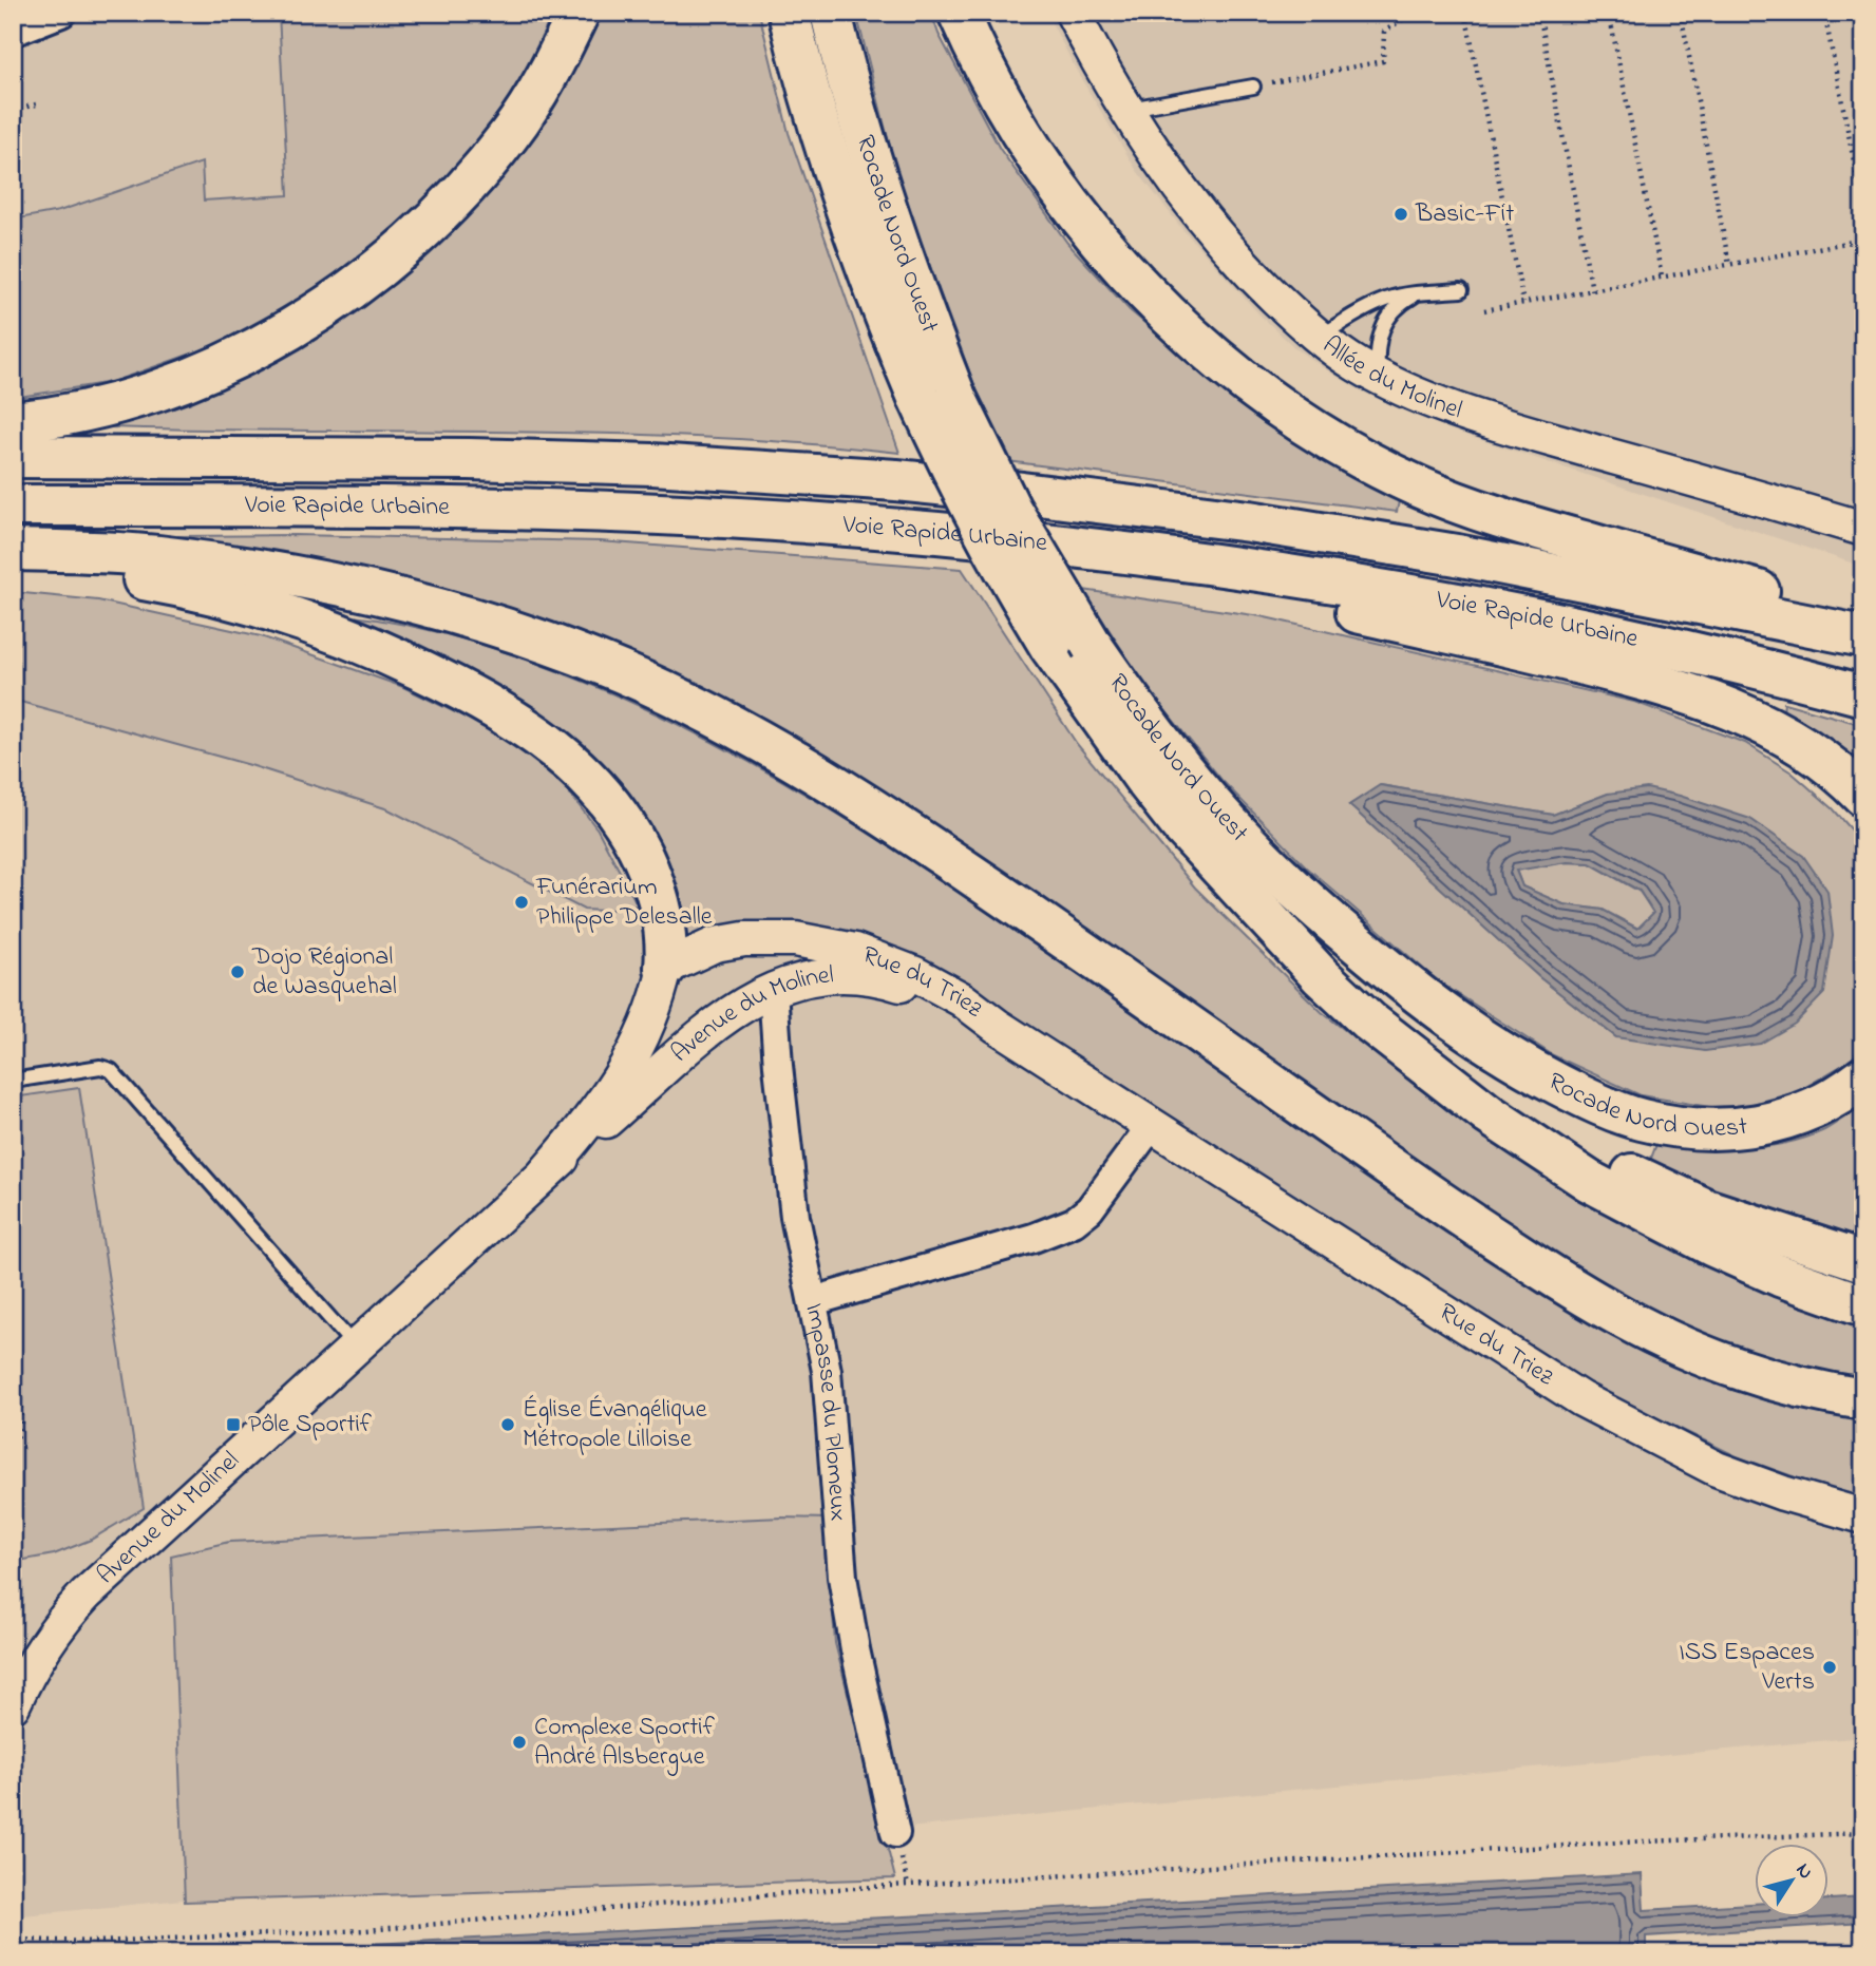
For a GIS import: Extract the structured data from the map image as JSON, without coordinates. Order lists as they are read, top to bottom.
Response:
{
  "streets": {
    "highway": ["Rocade Nord Ouest", "Voie Rapide Urbaine"],
    "street": [
      "Allée du Molinel",
      "Rue du Triez",
      "Avenue du Molinel",
      "Impasse du Plomeux"
    ]
  },
  "crossings": [
    ["Rue du Triez", "Avenue du Molinel"],
    ["Avenue du Molinel", "Impasse du Plomeux"]
  ],
  "places": {
    "other": [
      "Basic-Fit",
      "Funérarium Philippe Delesalle",
      "Dojo Régional de Wasquehal",
      "Église Évangélique Métropole Lilloise",
      "ISS Espaces Verts",
      "Complexe Sportif André Alsbergue"
    ],
    "transit": ["Pôle Sportif"]
  },
  "north": "top right"
}
